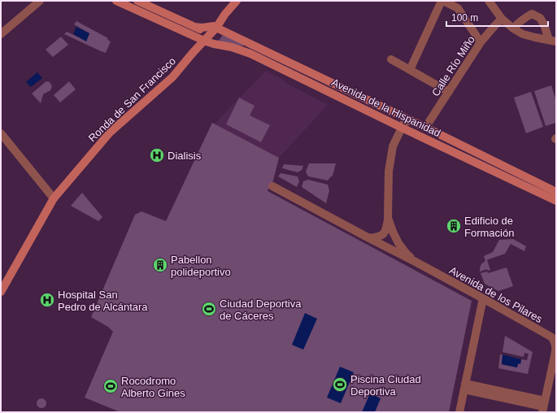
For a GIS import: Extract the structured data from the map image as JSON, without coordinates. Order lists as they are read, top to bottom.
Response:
{
  "streets": {
    "main road": ["Ronda de San Francisco", "Avenida de la Hispanidad"],
    "street": ["Calle Río Miño", "Avenida de los Pilares"]
  },
  "crossings": [
    ["Calle Río Miño", "Avenida de la Hispanidad"],
    ["Ronda de San Francisco", "Avenida de la Hispanidad"]
  ],
  "places": {
    "hospital": ["Dialisis", "Hospital San Pedro de Alcántara"],
    "building": ["Edificio de Formación", "Pabellon polideportivo"],
    "sports": ["Ciudad Deportiva de Cáceres", "Piscina Ciudad Deportiva", "Rocodromo Alberto Gines"]
  },
  "scale_bar": "100 m"
}
